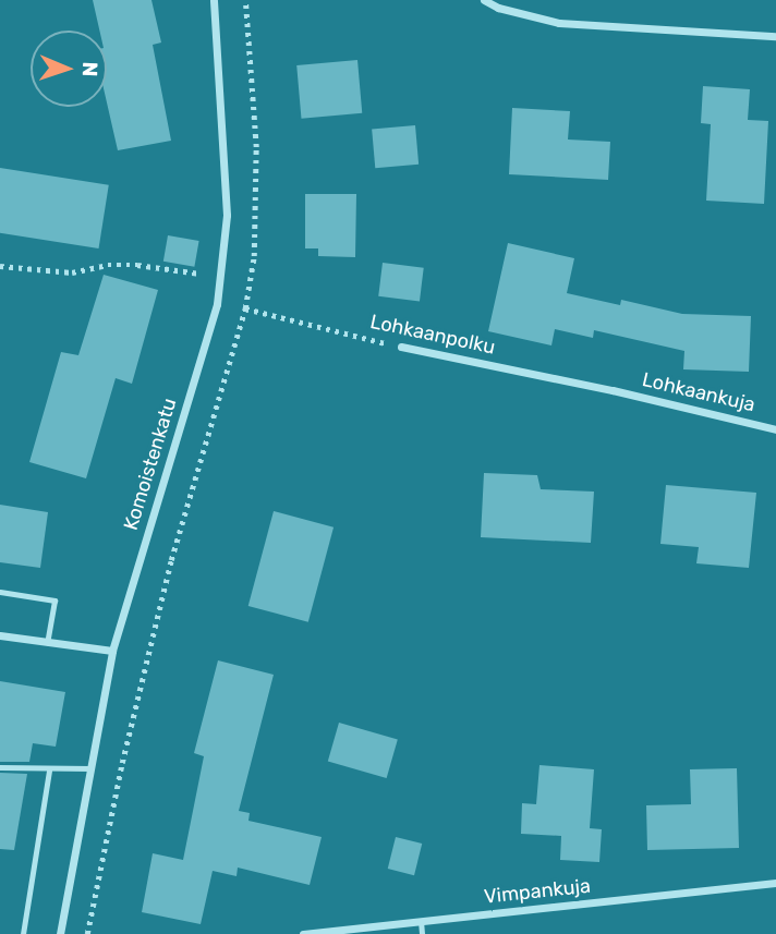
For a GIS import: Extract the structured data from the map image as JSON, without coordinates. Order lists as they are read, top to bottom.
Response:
{
  "streets": {
    "street": [
      "Lohkaanpolku",
      "Lohkaankuja",
      "Komoistenkatu",
      "Vimpankuja"
    ]
  },
  "crossings": [
    ["Lohkaanpolku", "Lohkaankuja"]
  ],
  "north": "right"
}
